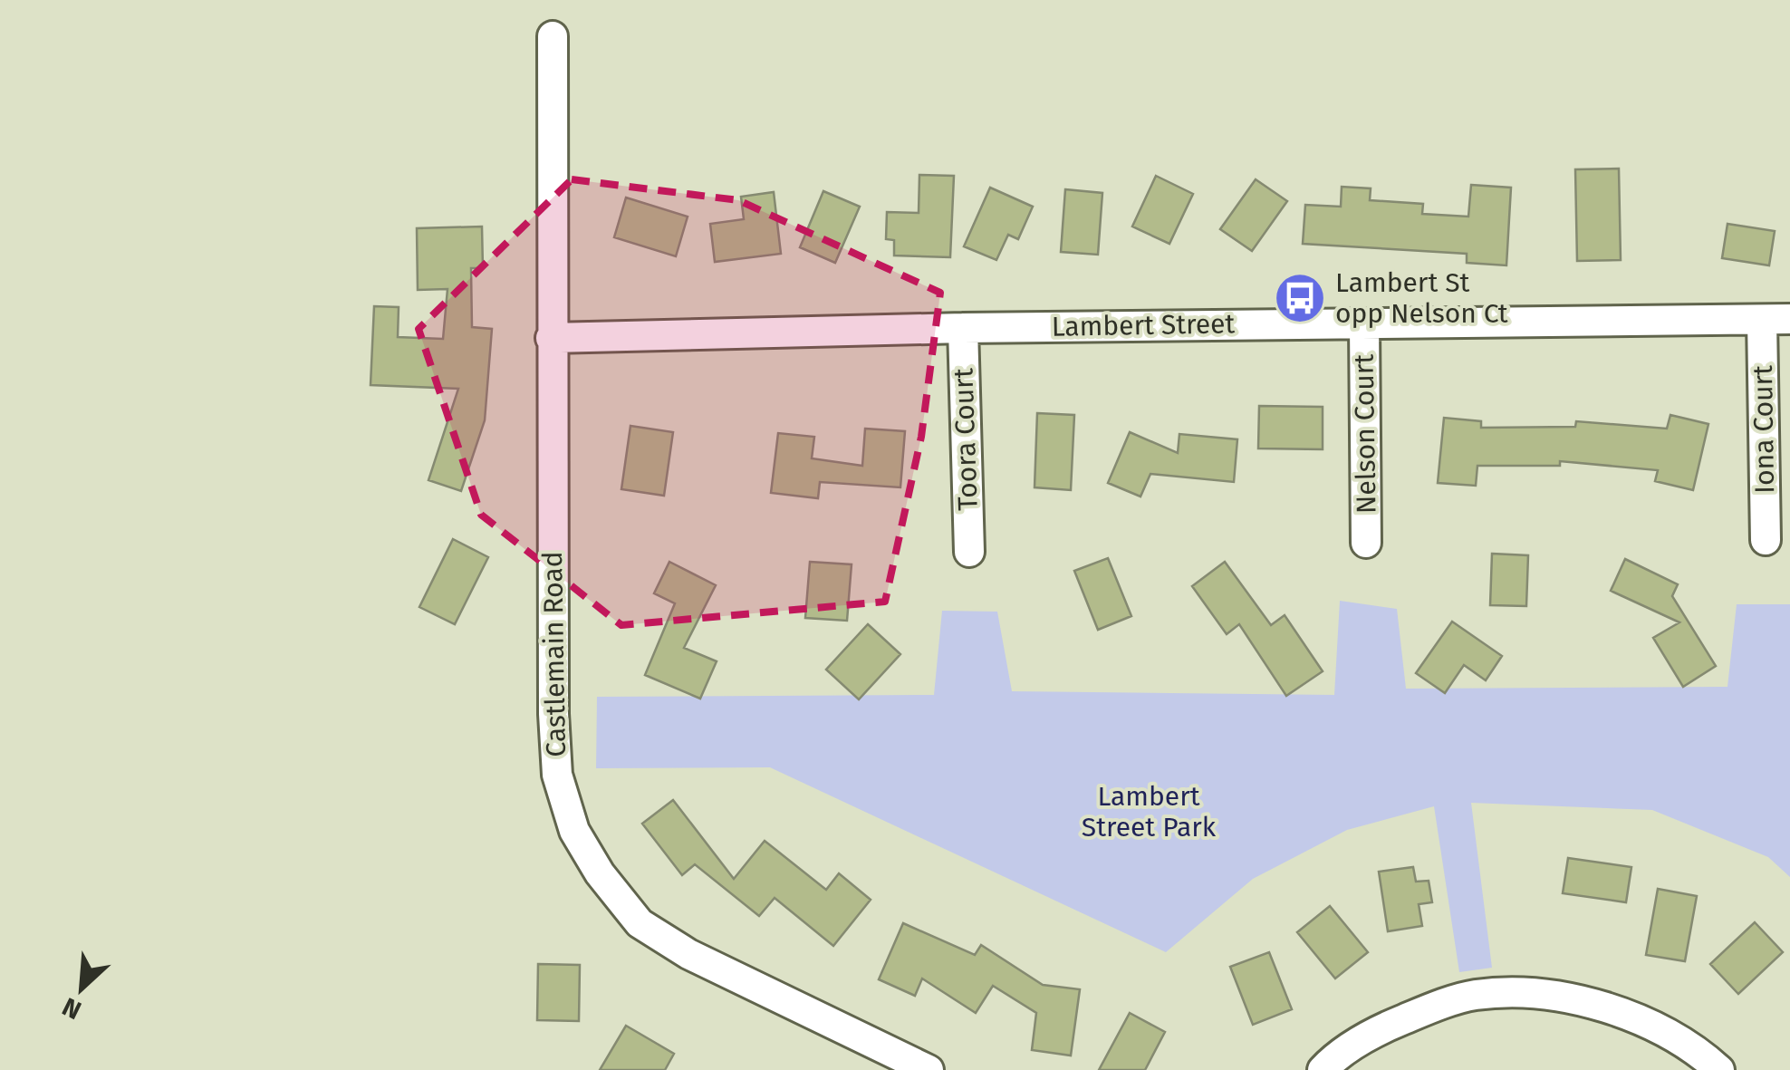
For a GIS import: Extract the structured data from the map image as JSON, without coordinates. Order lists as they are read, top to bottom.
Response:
{
  "streets": {
    "street": [
      "Lambert Street",
      "Iona Court",
      "Nelson Court",
      "Toora Court",
      "Castlemain Road"
    ]
  },
  "crossings": [
    ["Lambert Street", "Iona Court"],
    ["Lambert Street", "Nelson Court"],
    ["Lambert Street", "Toora Court"],
    ["Lambert Street", "Castlemain Road"]
  ],
  "parks": ["Lambert Street Park"],
  "places": {
    "bus stop": ["Lambert St opp Nelson Ct"]
  },
  "north": "bottom left"
}
